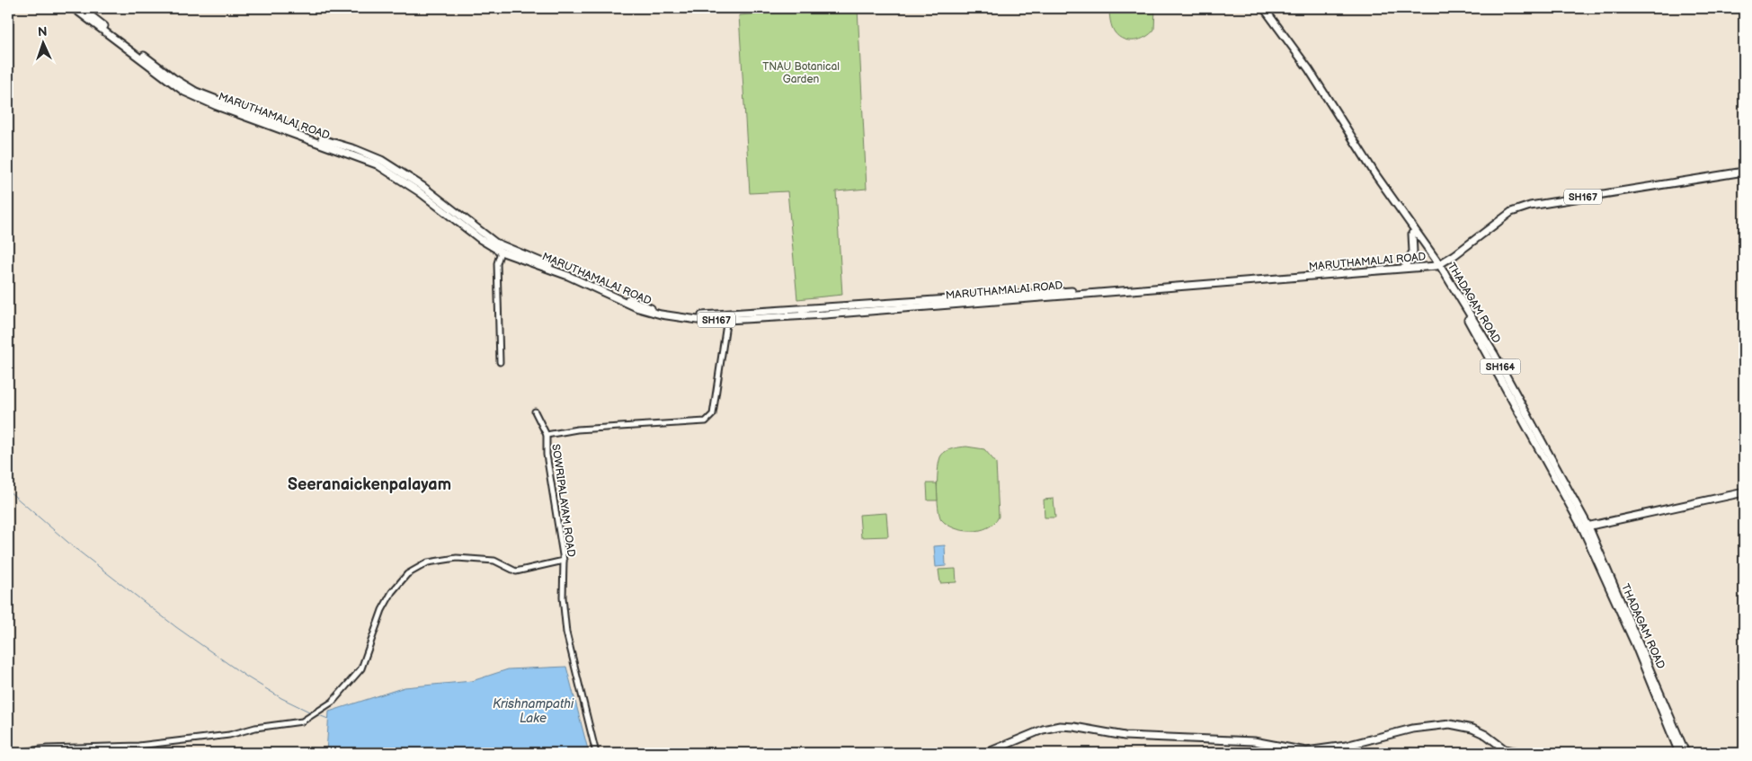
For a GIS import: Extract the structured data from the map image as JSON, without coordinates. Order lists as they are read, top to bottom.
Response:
{
  "streets": {
    "main road": [
      "MARUTHAMALAI ROAD",
      "SH167",
      "THADAGAM ROAD",
      "SH164"
    ],
    "street": ["SOWRIPALAYAM ROAD"]
  },
  "crossings": [
    ["MARUTHAMALAI ROAD", "SH167"],
    ["MARUTHAMALAI ROAD", "THADAGAM ROAD"],
    ["MARUTHAMALAI ROAD", "SOWRIPALAYAM ROAD"],
    ["SH167", "THADAGAM ROAD"]
  ],
  "districts": ["Seeranaickenpalayam"],
  "water": ["Krishnampathi Lake"],
  "parks": ["TNAU Botanical Garden"],
  "north": "top"
}
